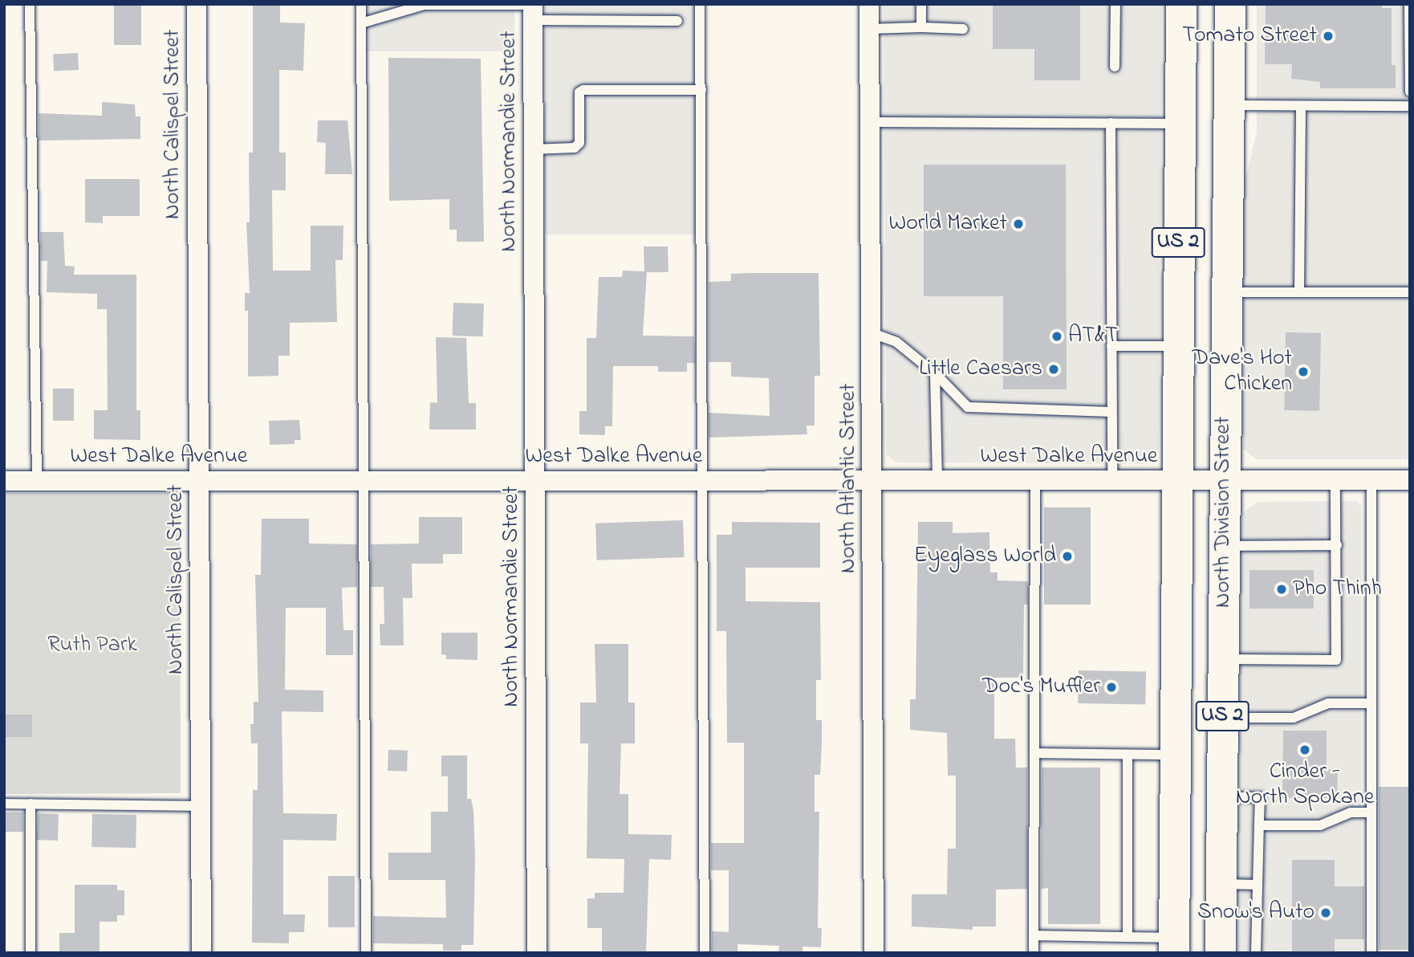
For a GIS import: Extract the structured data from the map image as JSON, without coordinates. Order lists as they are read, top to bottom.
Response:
{
  "streets": {
    "main road": ["US 2", "North Division Street"],
    "street": [
      "North Calispel Street",
      "North Normandie Street",
      "West Dalke Avenue",
      "North Atlantic Street"
    ]
  },
  "crossings": [
    ["North Calispel Street", "West Dalke Avenue"],
    ["North Normandie Street", "West Dalke Avenue"],
    ["West Dalke Avenue", "North Atlantic Street"],
    ["West Dalke Avenue", "North Division Street"]
  ],
  "parks": ["Ruth Park"],
  "places": [
    "Tomato Street",
    "World Market",
    "AT&T",
    "Little Caesars",
    "Dave's Hot Chicken",
    "Eyeglass World",
    "Pho Thinh",
    "Doc's Muffler",
    "Cinder - North Spokane",
    "Snow's Auto"
  ]
}
